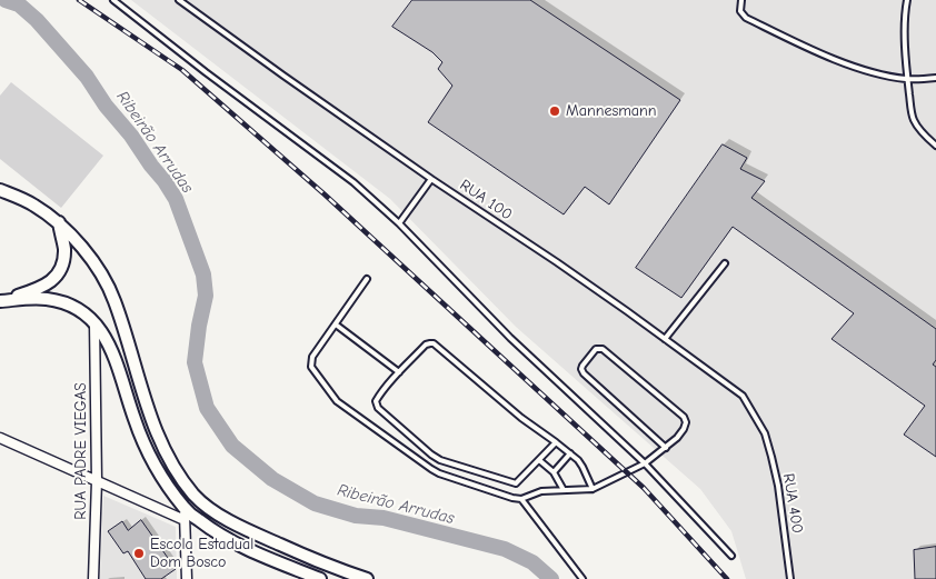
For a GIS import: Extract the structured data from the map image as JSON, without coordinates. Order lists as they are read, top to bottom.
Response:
{
  "streets": {
    "street": ["RUA PADRE VIEGAS"],
    "lane": ["RUA 100", "RUA 400"]
  },
  "crossings": [
    ["RUA 100", "RUA 400"]
  ],
  "water": ["Ribeirão Arrudas"],
  "places": ["Mannesmann", "Escola Estadual Dom Bosco"]
}
